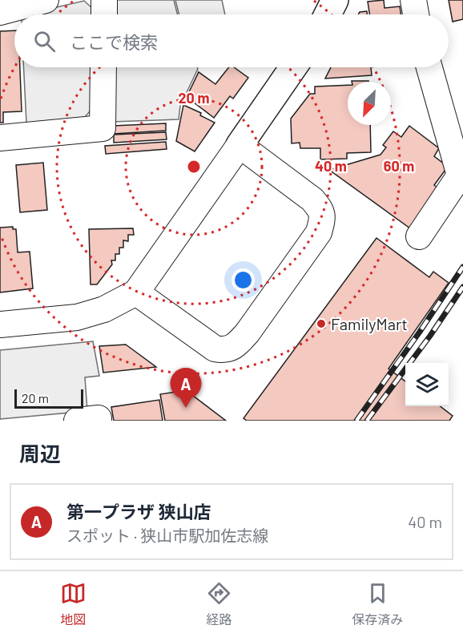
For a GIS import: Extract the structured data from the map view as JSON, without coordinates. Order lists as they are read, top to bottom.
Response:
{
  "places": ["FamilyMart"],
  "scale_bar": "20 m",
  "north": "bottom left",
  "page": {
    "search": "ここで検索",
    "pins": "A",
    "scale": "20 m",
    "heading": "周辺",
    "list": [
      {
        "mark": "A",
        "name": "第一プラザ 狭山店",
        "note": "スポット · 狭山市駅加佐志線",
        "value": "40 m"
      }
    ],
    "nav": ["地図", "経路", "保存済み"]
  },
  "rings": ["20 m", "40 m", "60 m"]
}
